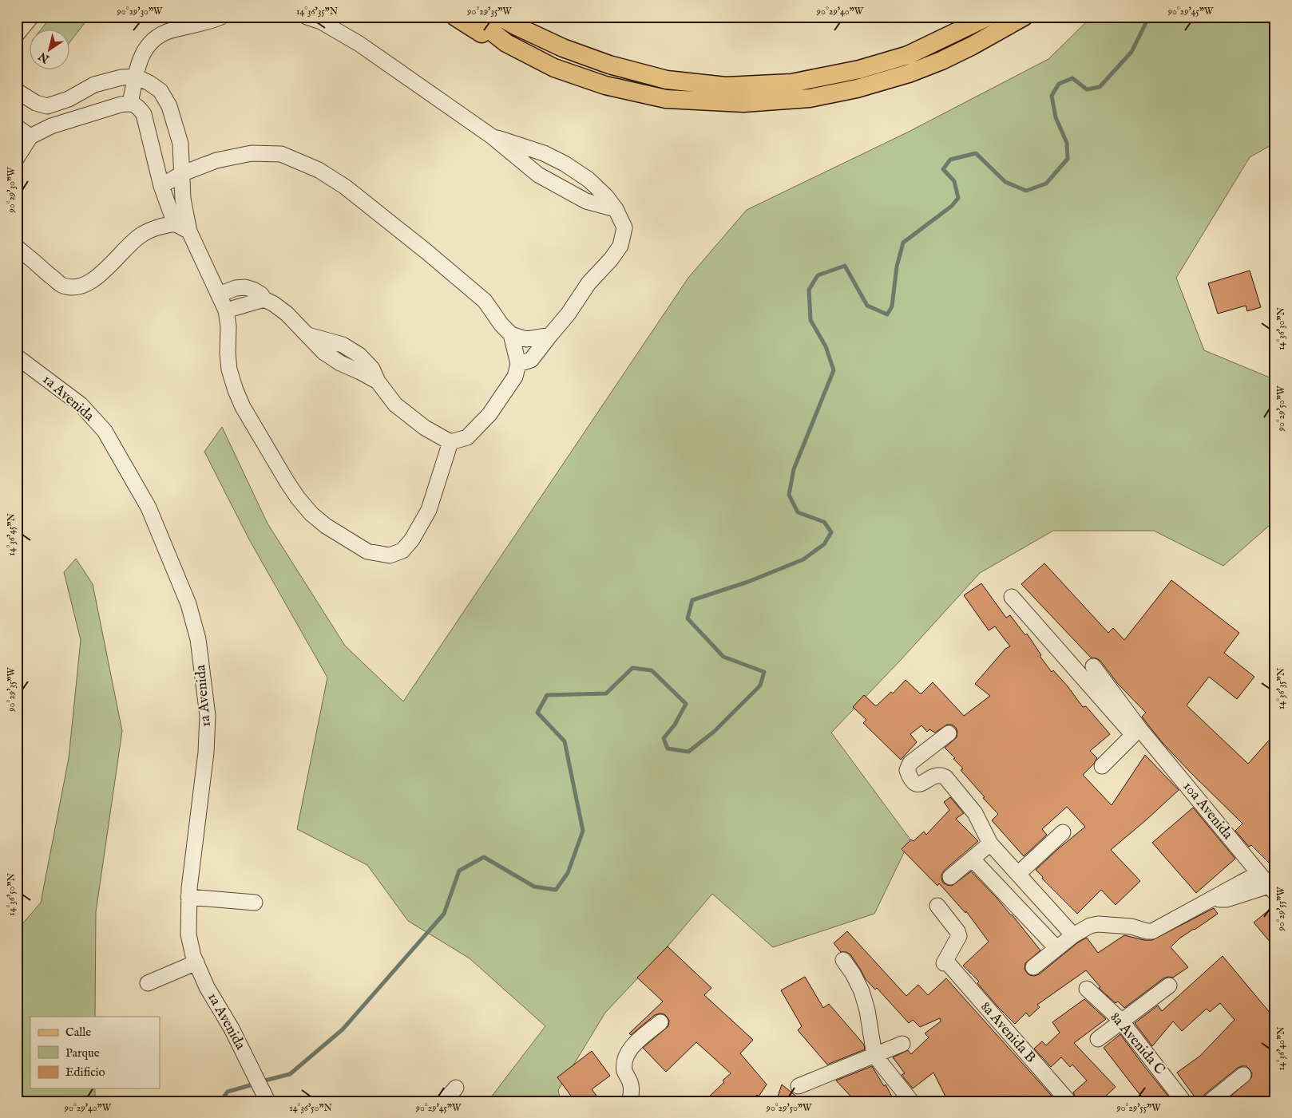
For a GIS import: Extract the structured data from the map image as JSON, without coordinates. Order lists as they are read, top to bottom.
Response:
{
  "streets": {
    "street": [
      "1a Avenida",
      "10a Avenida",
      "8a Avenida B",
      "8a Avenida C"
    ]
  },
  "legend": ["Calle", "Parque", "Edificio"],
  "north": "bottom left",
  "coordinates": [
    "90°29'30\"W",
    "14°36'35\"N",
    "90°29'35\"W",
    "90°29'40\"W",
    "90°29'45\"W",
    "14°36'30\"N",
    "90°29'50\"W",
    "14°36'45\"N",
    "14°36'50\"N",
    "90°29'55\"W",
    "14°36'40\"N"
  ]
}
